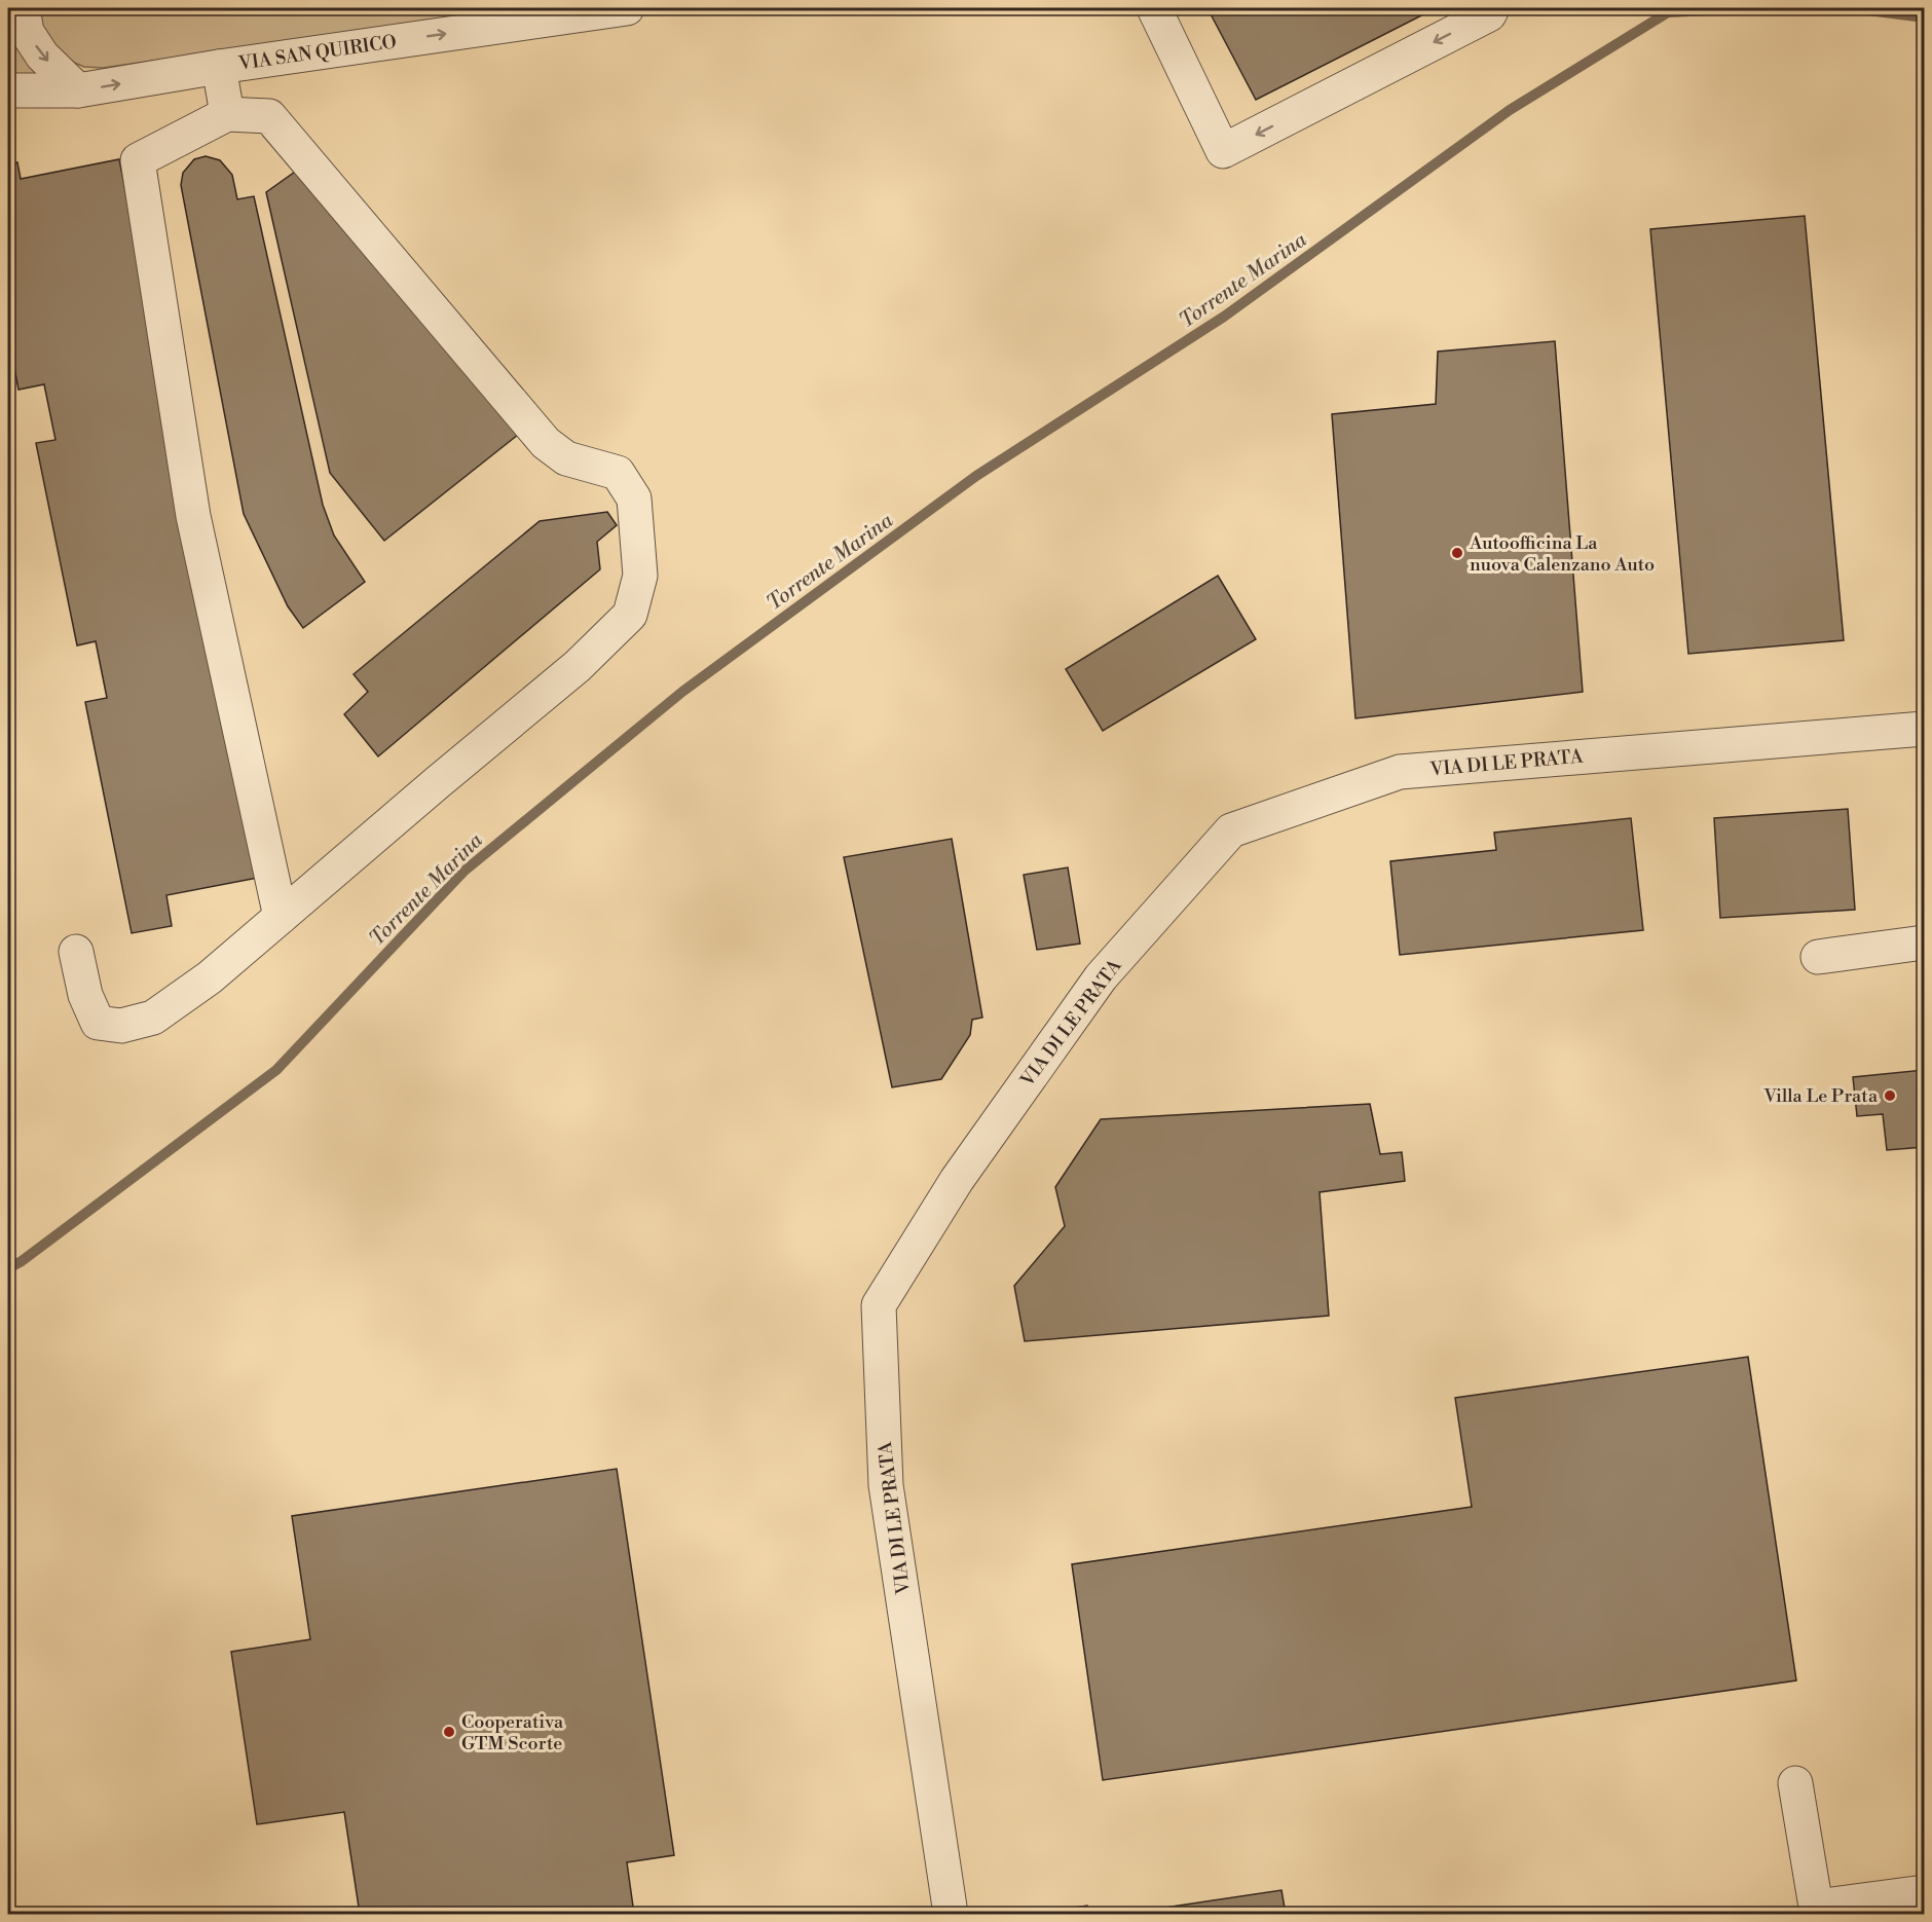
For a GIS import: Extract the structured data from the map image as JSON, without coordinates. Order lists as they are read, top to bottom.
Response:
{
  "streets": {
    "street": ["VIA SAN QUIRICO", "VIA DI LE PRATA"]
  },
  "one_way": ["VIA SAN QUIRICO"],
  "water": ["Torrente Marina"],
  "places": ["Autoofficina La nuova Calenzano Auto", "Villa Le Prata", "Cooperativa GTM Scorte"]
}
